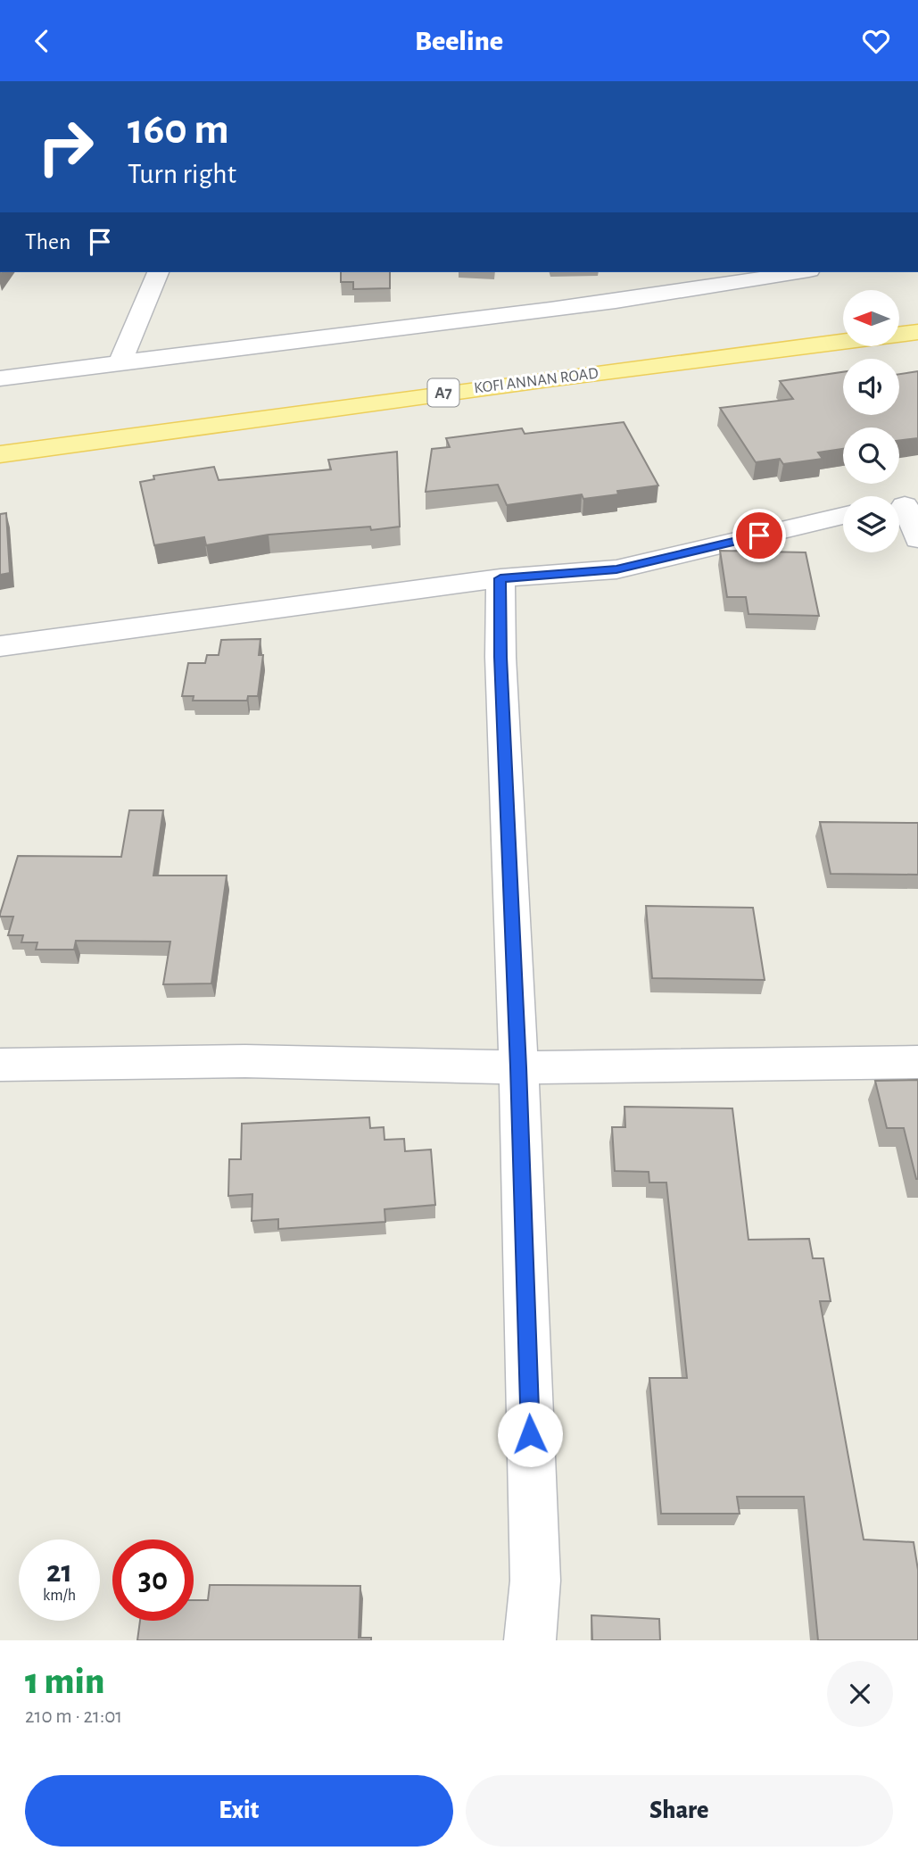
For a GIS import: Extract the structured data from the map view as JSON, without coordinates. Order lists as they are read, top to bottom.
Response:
{
  "streets": {
    "main road": ["KOFI ANNAN ROAD", "A7"]
  },
  "north": "left",
  "page": {
    "header": "Beeline",
    "turn": ["160 m", "Turn right"],
    "then": "Then",
    "speed": "21 km/h",
    "limit": "30",
    "heading": ["1 min", "210 m · 21:01"],
    "buttons": ["Exit", "Share"]
  }
}
